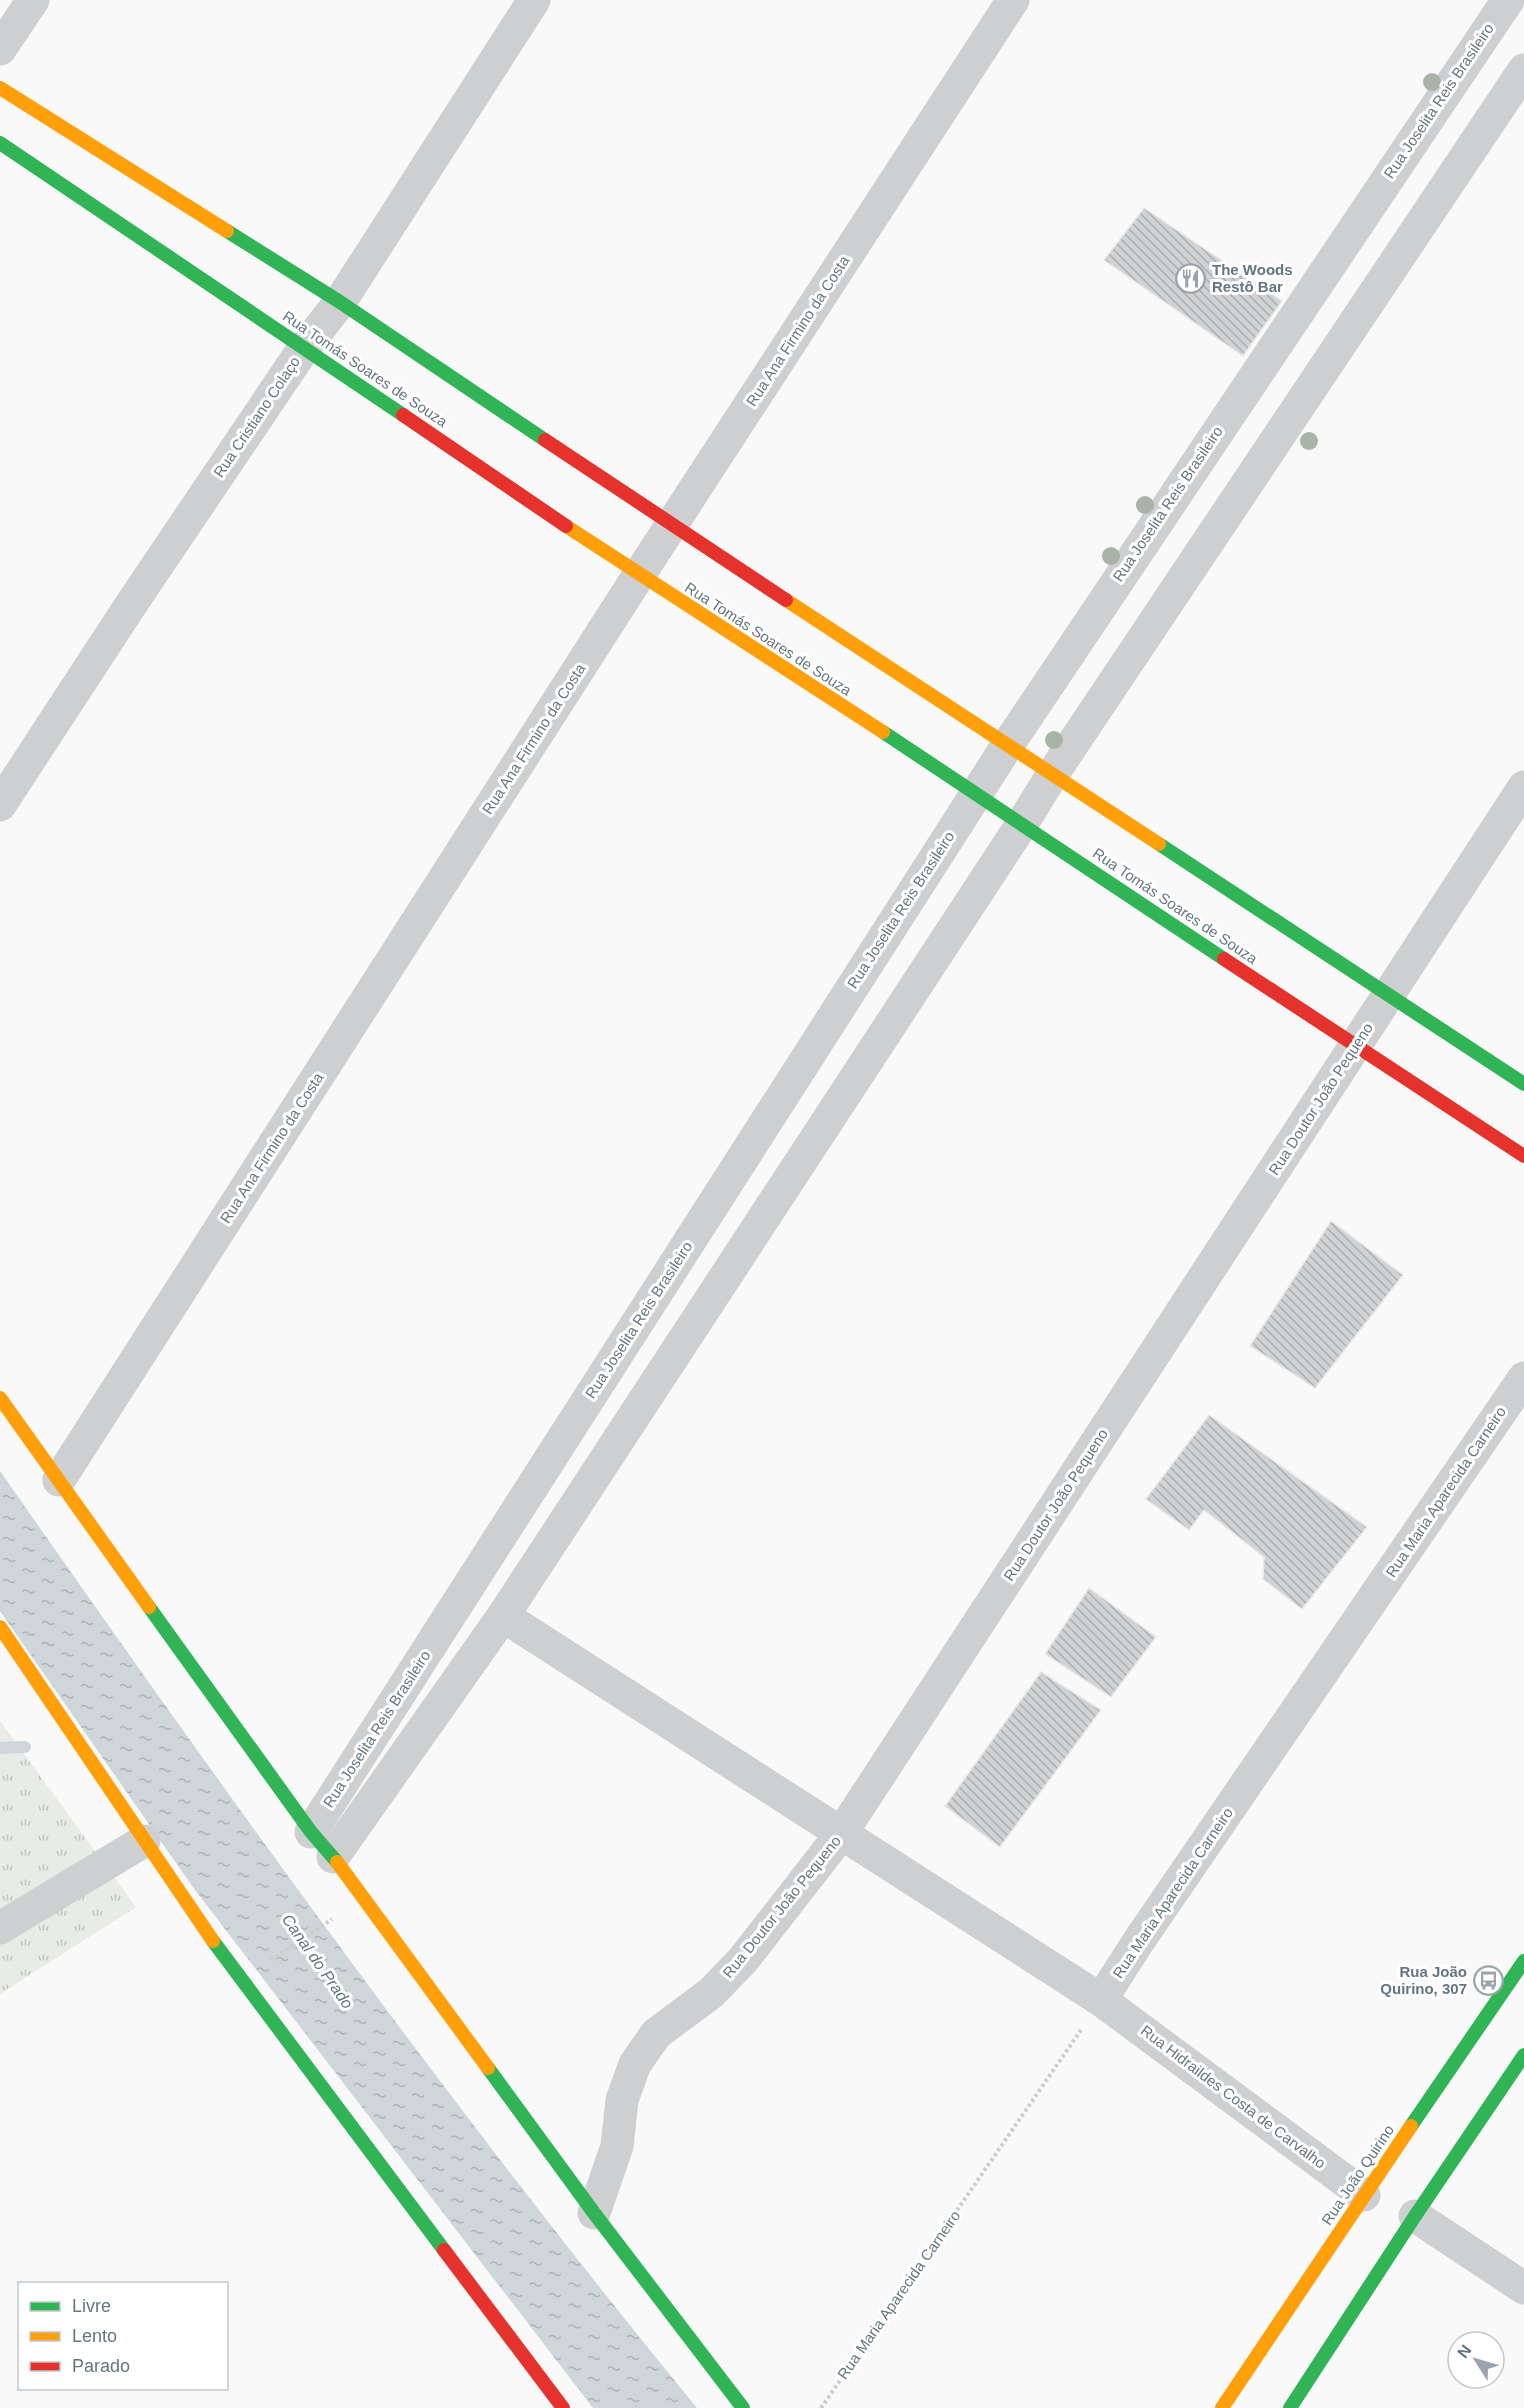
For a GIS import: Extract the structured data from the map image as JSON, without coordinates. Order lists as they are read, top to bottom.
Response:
{
  "streets": {
    "street": [
      "Rua Joselita Reis Brasileiro",
      "Rua Ana Firmino da Costa",
      "Rua Tomás Soares de Souza",
      "Rua Cristiano Colaço",
      "Rua Doutor João Pequeno",
      "Rua Maria Aparecida Carneiro",
      "Rua Hidraildes Costa de Carvalho",
      "Rua João Quirino"
    ]
  },
  "crossings": [
    ["Rua Joselita Reis Brasileiro", "Rua Tomás Soares de Souza"],
    ["Rua Ana Firmino da Costa", "Rua Tomás Soares de Souza"],
    ["Rua Tomás Soares de Souza", "Rua Cristiano Colaço"],
    ["Rua Tomás Soares de Souza", "Rua Doutor João Pequeno"],
    ["Rua Doutor João Pequeno", "Rua Hidraildes Costa de Carvalho"],
    ["Rua Maria Aparecida Carneiro", "Rua Hidraildes Costa de Carvalho"],
    ["Rua Hidraildes Costa de Carvalho", "Rua João Quirino"]
  ],
  "water": ["Canal do Prado"],
  "places": {
    "restaurant": ["The Woods Restô Bar"],
    "bus stop": ["Rua João Quirino, 307"]
  },
  "legend": ["Livre", "Lento", "Parado"],
  "north": "top left"
}
